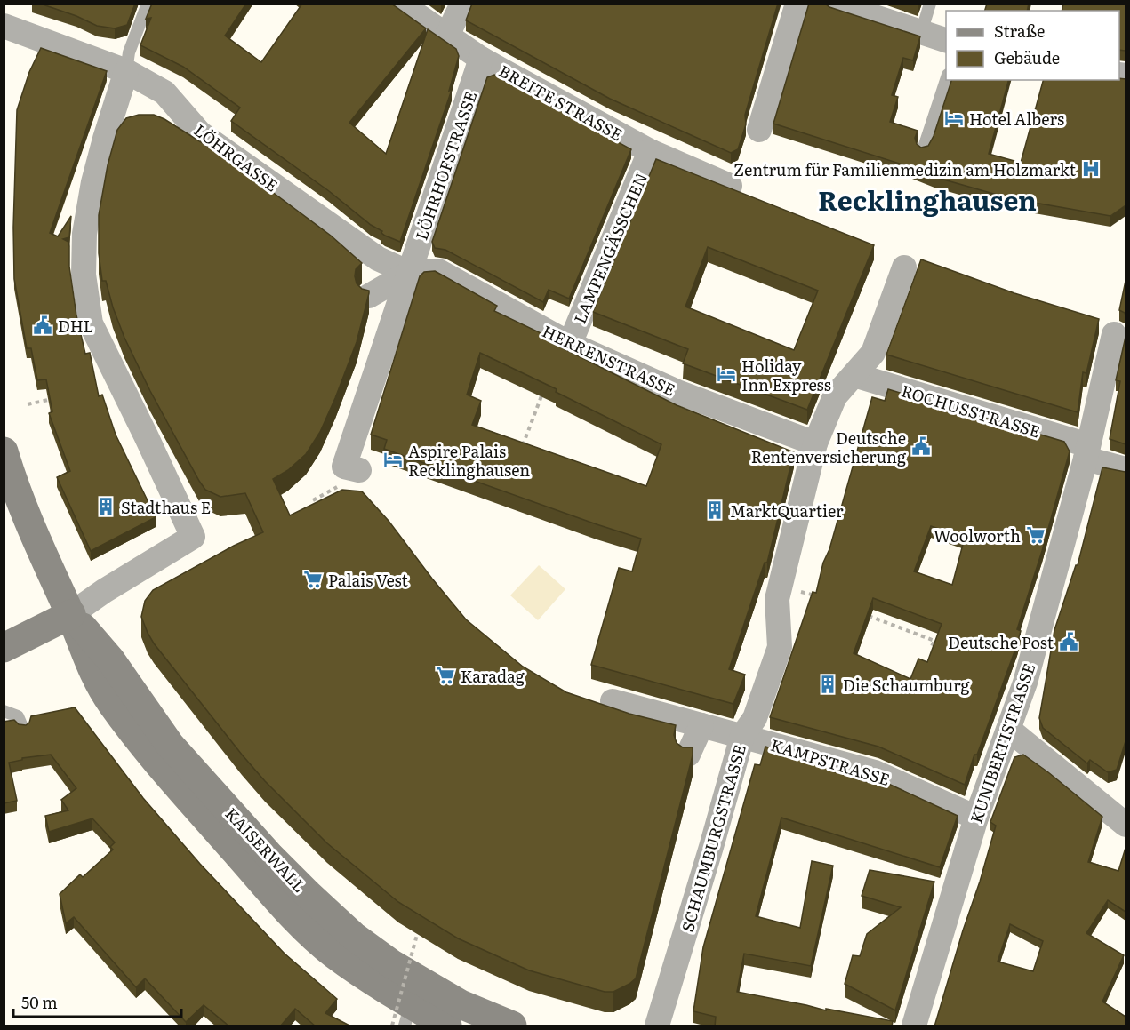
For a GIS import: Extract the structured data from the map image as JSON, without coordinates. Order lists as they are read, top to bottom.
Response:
{
  "streets": {
    "main road": ["KAISERWALL"],
    "street": [
      "BREITE STRASSE",
      "LÖHRGASSE",
      "LÖHRHOFSTRASSE",
      "LAMPENGÄSSCHEN",
      "HERRENSTRASSE",
      "ROCHUSSTRASSE",
      "KUNIBERTISTRASSE",
      "KAMPSTRASSE",
      "SCHAUMBURGSTRASSE"
    ]
  },
  "crossings": [
    ["BREITE STRASSE", "LÖHRHOFSTRASSE"],
    ["BREITE STRASSE", "LAMPENGÄSSCHEN"],
    ["LÖHRGASSE", "LÖHRHOFSTRASSE"],
    ["LÖHRGASSE", "HERRENSTRASSE"],
    ["LÖHRHOFSTRASSE", "HERRENSTRASSE"],
    ["LAMPENGÄSSCHEN", "HERRENSTRASSE"],
    ["HERRENSTRASSE", "SCHAUMBURGSTRASSE"],
    ["ROCHUSSTRASSE", "KUNIBERTISTRASSE"],
    ["ROCHUSSTRASSE", "SCHAUMBURGSTRASSE"],
    ["KUNIBERTISTRASSE", "KAMPSTRASSE"],
    ["KAMPSTRASSE", "SCHAUMBURGSTRASSE"]
  ],
  "districts": ["Recklinghausen"],
  "places": {
    "hotel": ["Hotel Albers", "Holiday Inn Express", "Aspire Palais Recklinghausen"],
    "hospital": ["Zentrum für Familienmedizin am Holzmarkt"],
    "public building": ["DHL", "Deutsche Rentenversicherung", "Deutsche Post"],
    "building": ["Stadthaus E", "MarktQuartier", "Die Schaumburg"],
    "supermarket": ["Woolworth", "Palais Vest", "Karadag"]
  },
  "legend": ["Straße", "Gebäude"],
  "scale_bar": "50 m"
}
